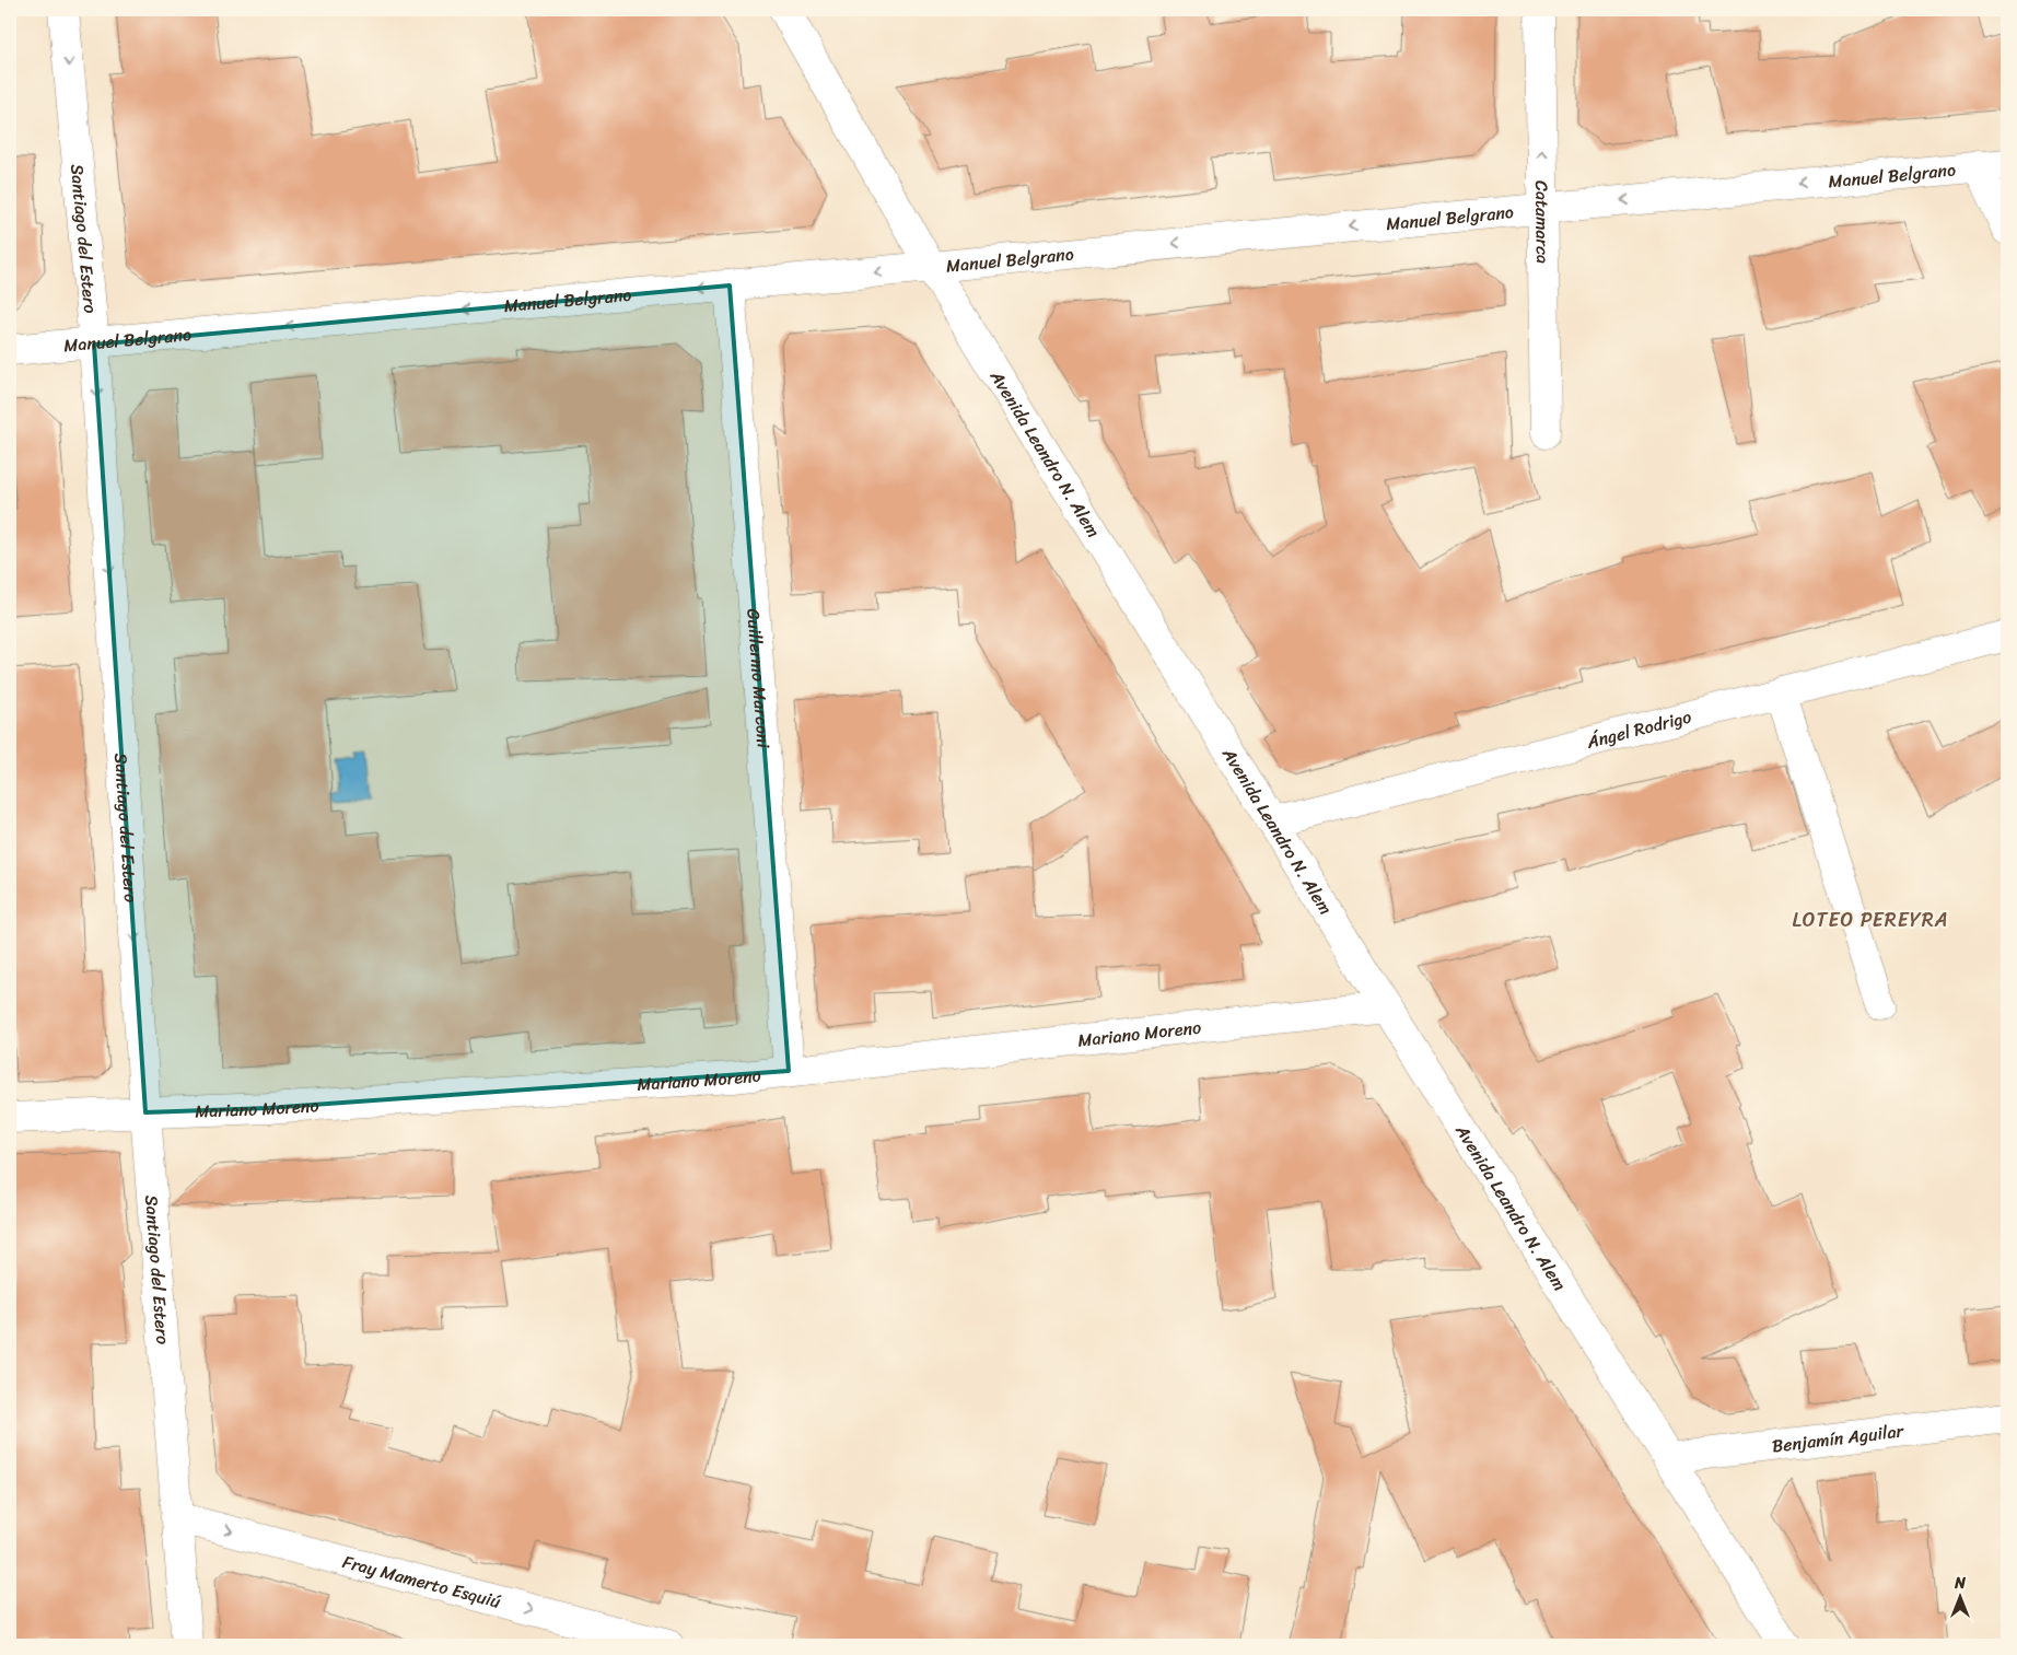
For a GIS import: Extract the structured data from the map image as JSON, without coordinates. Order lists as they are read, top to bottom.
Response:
{
  "streets": {
    "street": [
      "Manuel Belgrano",
      "Catamarca",
      "Santiago del Estero",
      "Avenida Leandro N. Alem",
      "Guillermo Marconi",
      "Ángel Rodrigo",
      "Mariano Moreno",
      "Benjamín Aguilar",
      "Fray Mamerto Esquiú"
    ]
  },
  "crossings": [
    ["Manuel Belgrano", "Catamarca"],
    ["Manuel Belgrano", "Santiago del Estero"],
    ["Manuel Belgrano", "Avenida Leandro N. Alem"],
    ["Manuel Belgrano", "Guillermo Marconi"],
    ["Santiago del Estero", "Mariano Moreno"],
    ["Santiago del Estero", "Fray Mamerto Esquiú"],
    ["Avenida Leandro N. Alem", "Ángel Rodrigo"],
    ["Avenida Leandro N. Alem", "Mariano Moreno"],
    ["Avenida Leandro N. Alem", "Benjamín Aguilar"],
    ["Guillermo Marconi", "Mariano Moreno"]
  ],
  "one_way": [
    "Manuel Belgrano",
    "Catamarca",
    "Santiago del Estero",
    "Fray Mamerto Esquiú"
  ],
  "districts": ["LOTEO PEREYRA"],
  "north": "top"
}
